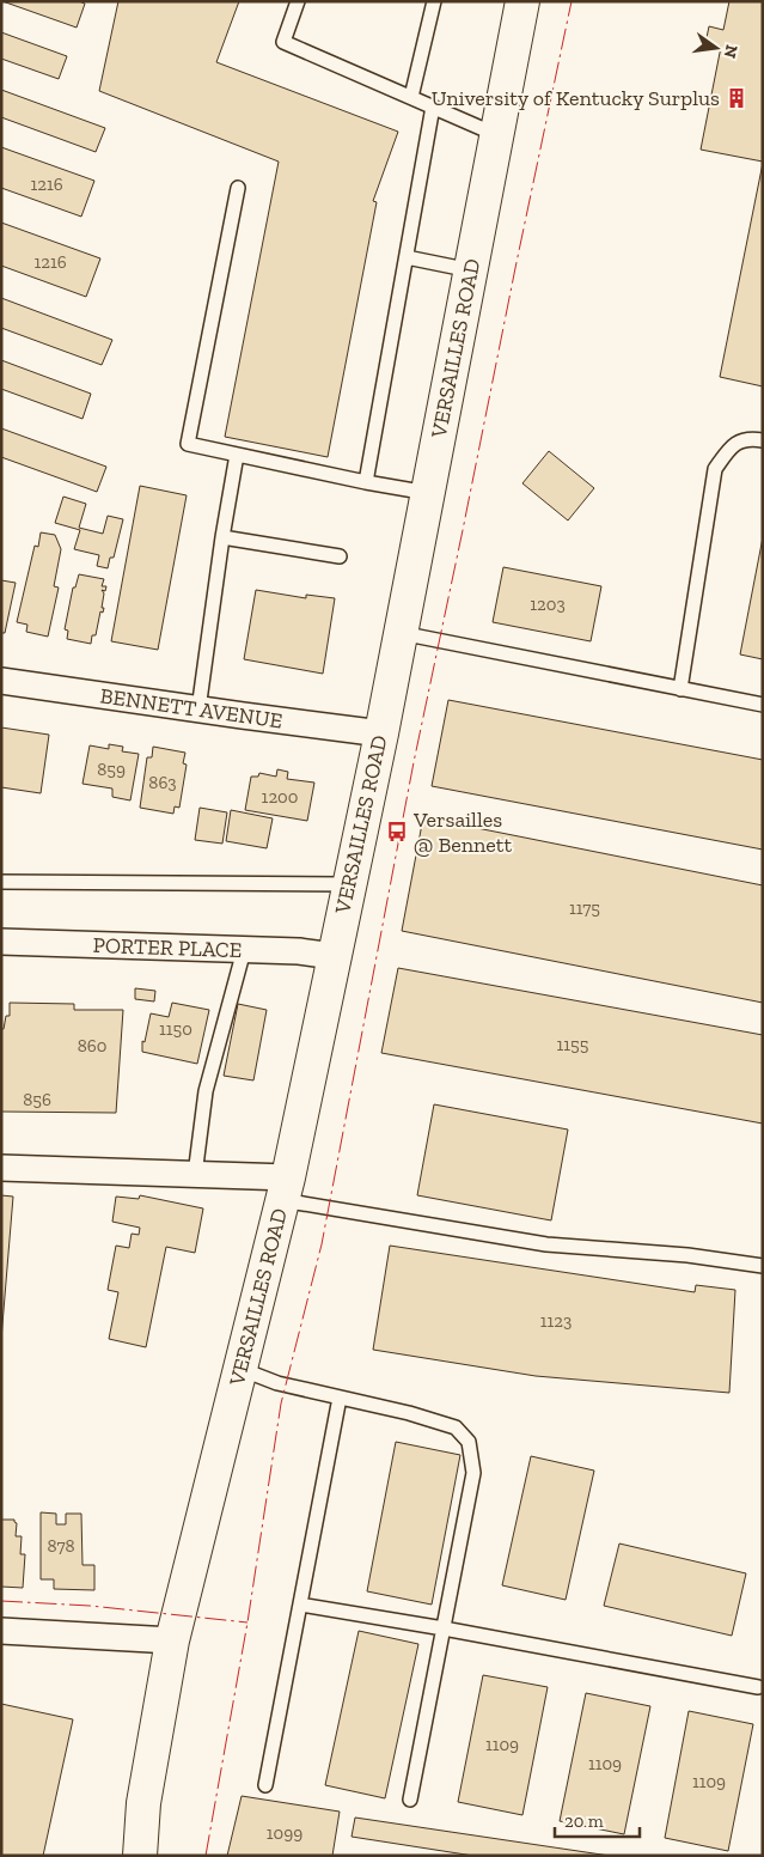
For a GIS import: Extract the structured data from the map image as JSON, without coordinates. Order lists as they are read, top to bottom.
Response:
{
  "streets": {
    "main road": ["VERSAILLES ROAD"],
    "street": ["BENNETT AVENUE", "PORTER PLACE"]
  },
  "crossings": [
    ["VERSAILLES ROAD", "BENNETT AVENUE"],
    ["VERSAILLES ROAD", "PORTER PLACE"]
  ],
  "places": {
    "building": ["University of Kentucky Surplus"],
    "bus stop": ["Versailles @ Bennett"]
  },
  "house_numbers": [
    "1216",
    "1216",
    "1203",
    "859",
    "863",
    "1200",
    "1175",
    "1150",
    "1155",
    "860",
    "856",
    "1123",
    "878",
    "1109",
    "1109",
    "1109",
    "1099"
  ],
  "scale_bar": "20 m",
  "north": "right"
}
